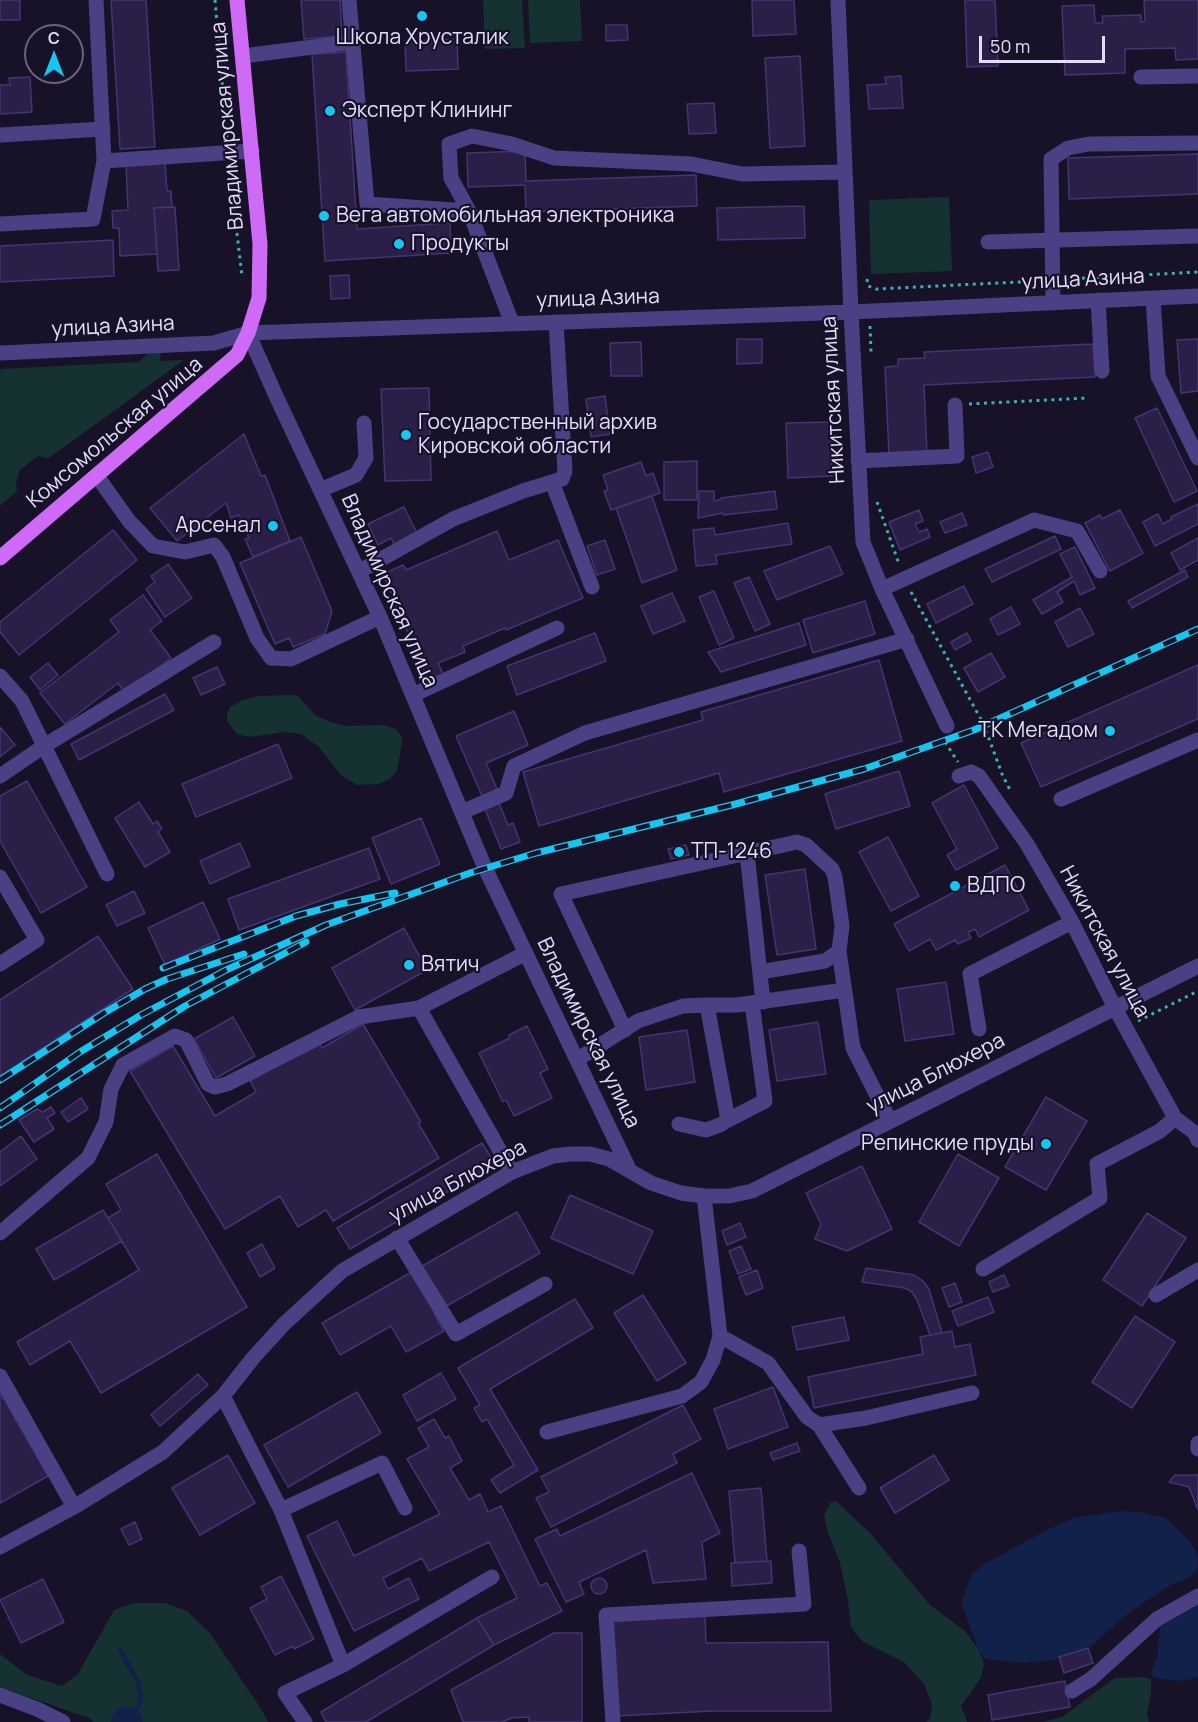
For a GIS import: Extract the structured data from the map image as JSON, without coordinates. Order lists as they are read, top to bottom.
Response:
{
  "streets": {
    "main road": ["Владимирская улица", "Комсомольская улица"],
    "street": ["улица Азина", "Никитская улица", "улица Блюхера"]
  },
  "crossings": [
    ["Владимирская улица", "улица Азина"],
    ["Владимирская улица", "Комсомольская улица"],
    ["Владимирская улица", "улица Блюхера"],
    ["улица Азина", "Никитская улица"],
    ["улица Азина", "Комсомольская улица"],
    ["Никитская улица", "улица Блюхера"]
  ],
  "places": [
    "Школа Хрусталик",
    "Эксперт Клининг",
    "Вега автомобильная электроника",
    "Продукты",
    "Государственный архив Кировской области",
    "Арсенал",
    "ТК Мегадом",
    "ТП-1246",
    "ВДПО",
    "Вятич",
    "Репинские пруды"
  ],
  "scale_bar": "50 m",
  "north": "top"
}
